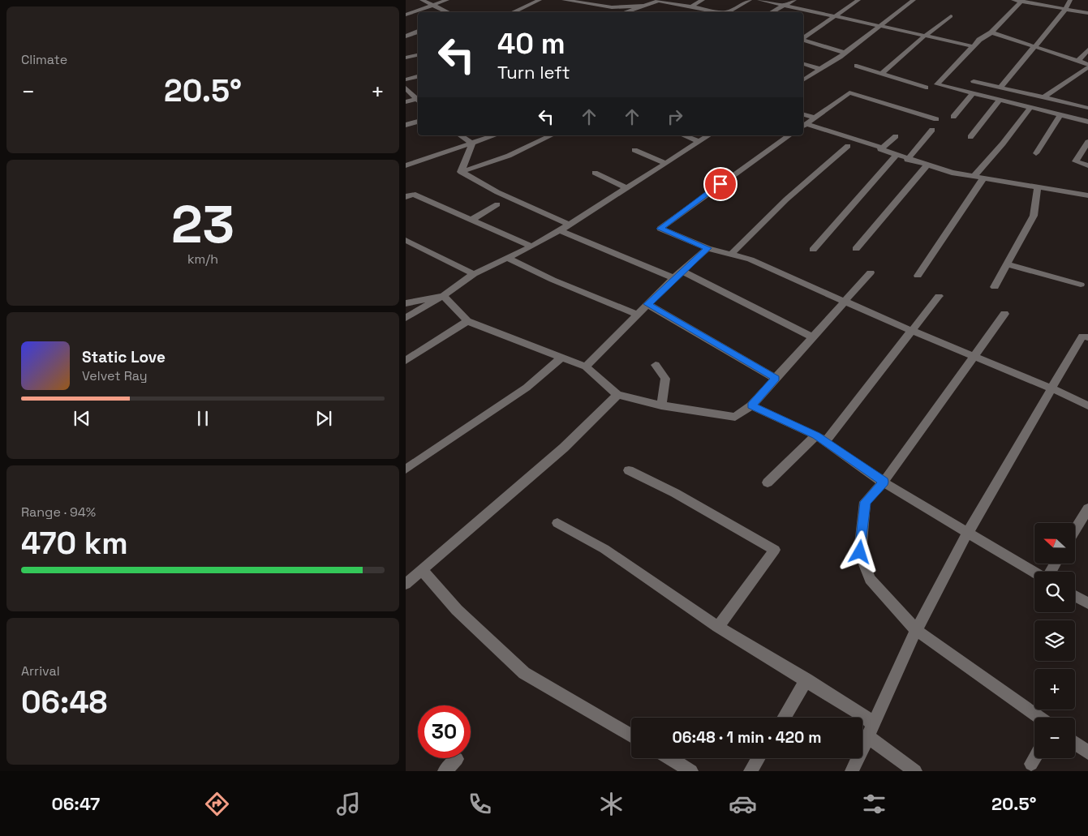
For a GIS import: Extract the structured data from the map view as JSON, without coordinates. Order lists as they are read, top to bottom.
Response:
{
  "north": "left",
  "page": {
    "tile": [
      "Climate",
      ["23", "km/h"],
      ["Range · 94%", "470 km"],
      ["Arrival", "06:48"]
    ],
    "turn": ["40 m", "Turn left"],
    "heat": ["−", "20.5°", "+"],
    "song": ["Static Love", "Velvet Ray"],
    "map_buttons": ["+", "−"],
    "limit": "30",
    "trip": "06:48 · 1 min · 420 m",
    "tabs": ["06:47", "20.5°"]
  }
}
